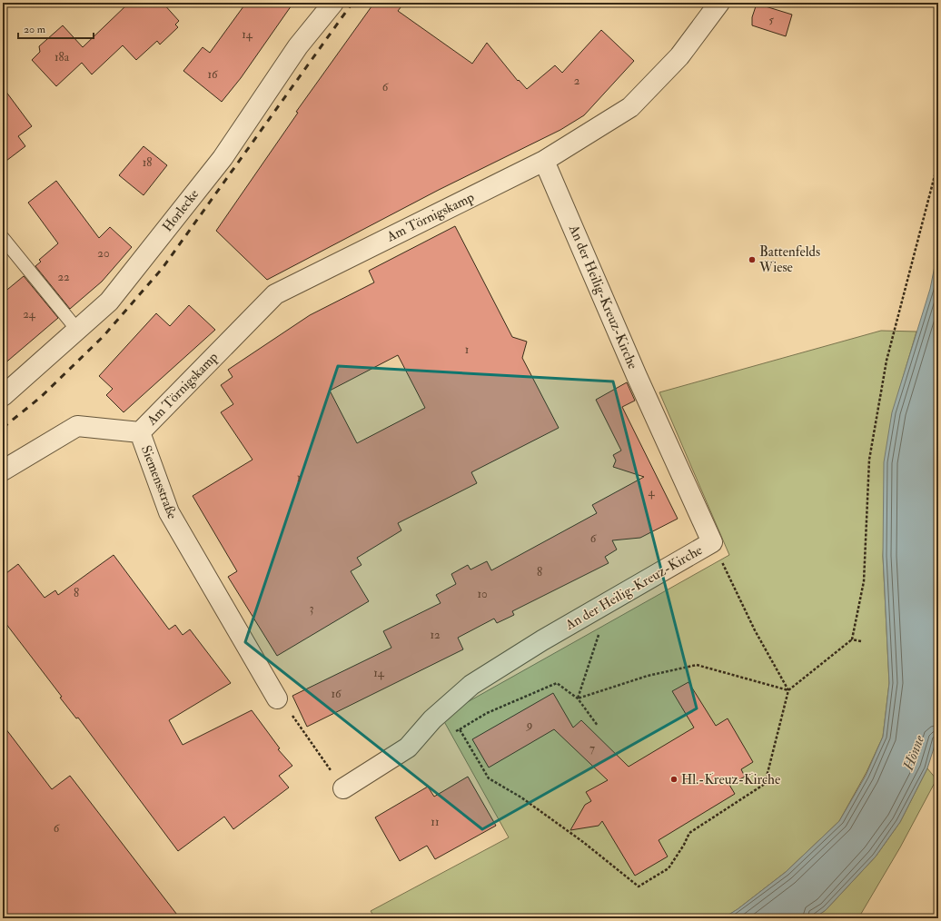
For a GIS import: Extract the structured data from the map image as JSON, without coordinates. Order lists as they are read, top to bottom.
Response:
{
  "streets": {
    "street": [
      "Horlecke",
      "Am Törnigskamp",
      "An der Heilig-Kreuz-Kirche",
      "Siemensstraße"
    ]
  },
  "crossings": [
    ["Am Törnigskamp", "An der Heilig-Kreuz-Kirche"],
    ["Am Törnigskamp", "Siemensstraße"]
  ],
  "water": ["Hönne"],
  "places": ["Battenfelds Wiese", "Hl.-Kreuz-Kirche"],
  "house_numbers": [
    "5",
    "14",
    "18a",
    "16",
    "2",
    "6",
    "18",
    "20",
    "22",
    "24",
    "1",
    "1",
    "4",
    "6",
    "8",
    "8",
    "10",
    "3",
    "12",
    "14",
    "16",
    "9",
    "7",
    "11",
    "6"
  ],
  "scale_bar": "20 m"
}
